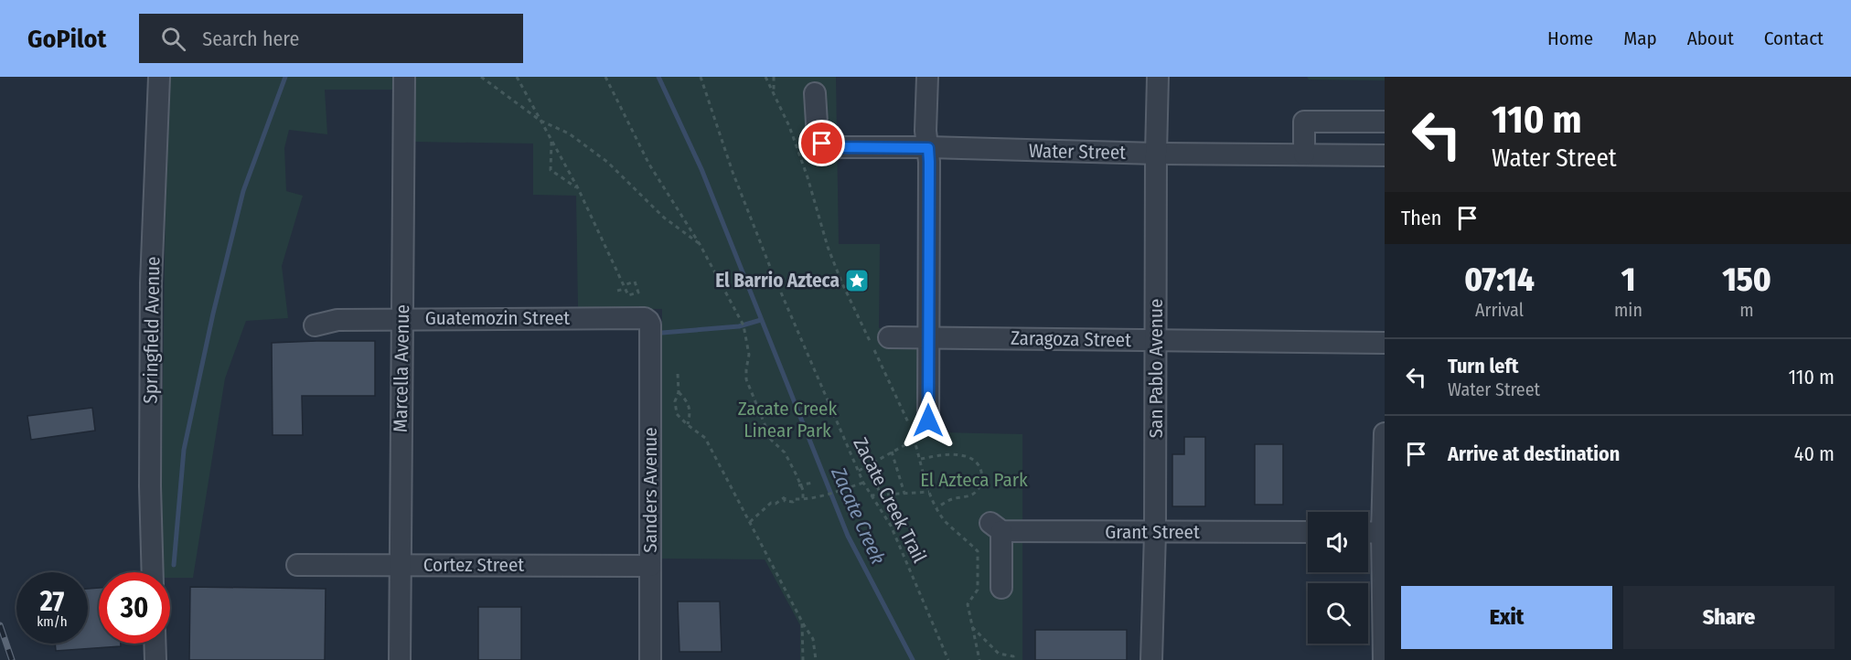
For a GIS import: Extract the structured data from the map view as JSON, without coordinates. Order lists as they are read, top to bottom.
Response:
{
  "streets": {
    "street": [
      "Water Street",
      "Guatemozin Street",
      "Springfield Avenue",
      "Zaragoza Street",
      "Marcella Avenue",
      "San Pablo Avenue",
      "Sanders Avenue",
      "Grant Street",
      "Cortez Street"
    ],
    "path": ["Zacate Creek Trail"]
  },
  "crossings": [
    ["Water Street", "San Pablo Avenue"],
    ["Guatemozin Street", "Marcella Avenue"],
    ["Guatemozin Street", "Sanders Avenue"],
    ["Zaragoza Street", "San Pablo Avenue"],
    ["Marcella Avenue", "Cortez Street"],
    ["San Pablo Avenue", "Grant Street"],
    ["Sanders Avenue", "Cortez Street"]
  ],
  "water": ["Zacate Creek"],
  "parks": ["Zacate Creek Linear Park", "El Azteca Park"],
  "places": {
    "place": ["El Barrio Azteca"]
  },
  "page": {
    "header": "GoPilot",
    "search": "Search here",
    "nav": [
      "Home",
      "Map",
      "About",
      "Contact"
    ],
    "turn": ["110 m", "Water Street"],
    "then": "Then",
    "eta": [
      "07:14",
      "Arrival",
      "1",
      "min",
      "150",
      "m"
    ],
    "list": [
      {
        "name": "Turn left",
        "note": "Water Street",
        "value": "110 m"
      },
      {
        "name": "Arrive at destination",
        "value": "40 m"
      }
    ],
    "speed": "27 km/h",
    "limit": "30",
    "buttons": ["Exit", "Share"]
  }
}
